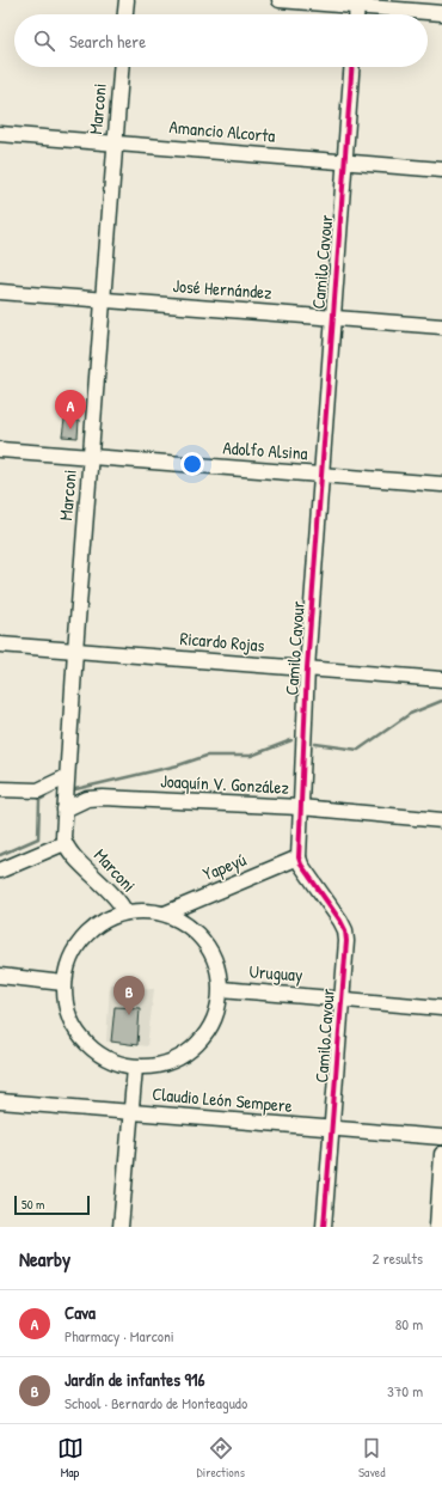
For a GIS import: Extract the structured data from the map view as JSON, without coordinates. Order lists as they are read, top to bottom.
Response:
{
  "streets": {
    "street": [
      "Marconi",
      "Amancio Alcorta",
      "Camilo Cavour",
      "José Hernández",
      "Adolfo Alsina",
      "Ricardo Rojas",
      "Joaquín V. González",
      "Yapeyú",
      "Uruguay",
      "Claudio León Sempere"
    ]
  },
  "crossings": [
    ["Marconi", "Amancio Alcorta"],
    ["Marconi", "José Hernández"],
    ["Marconi", "Adolfo Alsina"],
    ["Marconi", "Ricardo Rojas"],
    ["Marconi", "Joaquín V. González"],
    ["Marconi", "Yapeyú"],
    ["Marconi", "Uruguay"],
    ["Amancio Alcorta", "Camilo Cavour"],
    ["Camilo Cavour", "José Hernández"],
    ["Camilo Cavour", "Adolfo Alsina"],
    ["Camilo Cavour", "Ricardo Rojas"],
    ["Camilo Cavour", "Joaquín V. González"],
    ["Camilo Cavour", "Yapeyú"],
    ["Camilo Cavour", "Uruguay"],
    ["Camilo Cavour", "Claudio León Sempere"],
    ["Yapeyú", "Uruguay"]
  ],
  "scale_bar": "50 m",
  "page": {
    "search": "Search here",
    "pins": ["A", "B"],
    "scale": "50 m",
    "heading": ["Nearby", "2 results"],
    "list": [
      {
        "mark": "A",
        "name": "Cava",
        "note": "Pharmacy · Marconi",
        "value": "80 m"
      },
      {
        "mark": "B",
        "name": "Jardín de infantes 916",
        "note": "School · Bernardo de Monteagudo",
        "value": "370 m"
      }
    ],
    "nav": ["Map", "Directions", "Saved"]
  }
}
